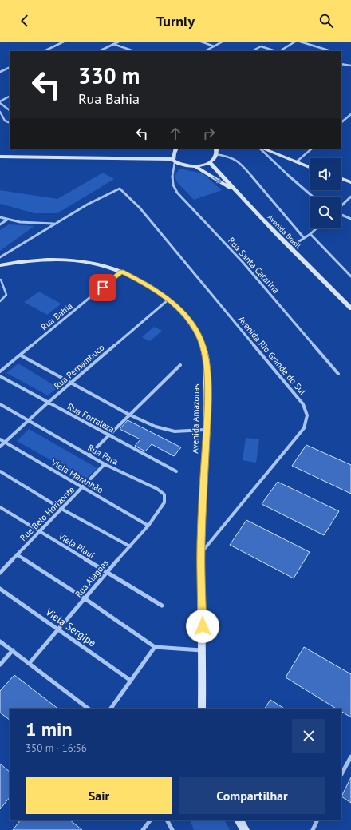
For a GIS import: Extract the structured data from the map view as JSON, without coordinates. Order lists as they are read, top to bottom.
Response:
{
  "streets": {
    "street": [
      "Avenida Brasil",
      "Rua Santa Catarina",
      "Rua Bahia",
      "Avenida Rio Grande do Sul",
      "Rua Pernambuco",
      "Rua Fortaleza",
      "Avenida Amazonas",
      "Rua Para",
      "Viela Maranhão",
      "Rue Belo Horizonte",
      "Viela Piauí",
      "Rua Alagoas",
      "Viela Sergipe"
    ]
  },
  "crossings": [
    ["Rua Bahia", "Avenida Amazonas"],
    ["Avenida Rio Grande do Sul", "Avenida Amazonas"],
    ["Rua Pernambuco", "Rua Fortaleza"],
    ["Rua Pernambuco", "Avenida Amazonas"],
    ["Rua Pernambuco", "Rua Para"],
    ["Rua Pernambuco", "Viela Maranhão"],
    ["Rua Para", "Rue Belo Horizonte"],
    ["Rua Para", "Rua Alagoas"],
    ["Viela Maranhão", "Rue Belo Horizonte"],
    ["Viela Maranhão", "Rua Alagoas"],
    ["Rue Belo Horizonte", "Viela Piauí"],
    ["Viela Piauí", "Rua Alagoas"],
    ["Rua Alagoas", "Viela Sergipe"]
  ],
  "page": {
    "header": "Turnly",
    "turn": ["330 m", "Rua Bahia"],
    "heading": ["1 min", "350 m · 16:56"],
    "buttons": ["Sair", "Compartilhar"]
  }
}
